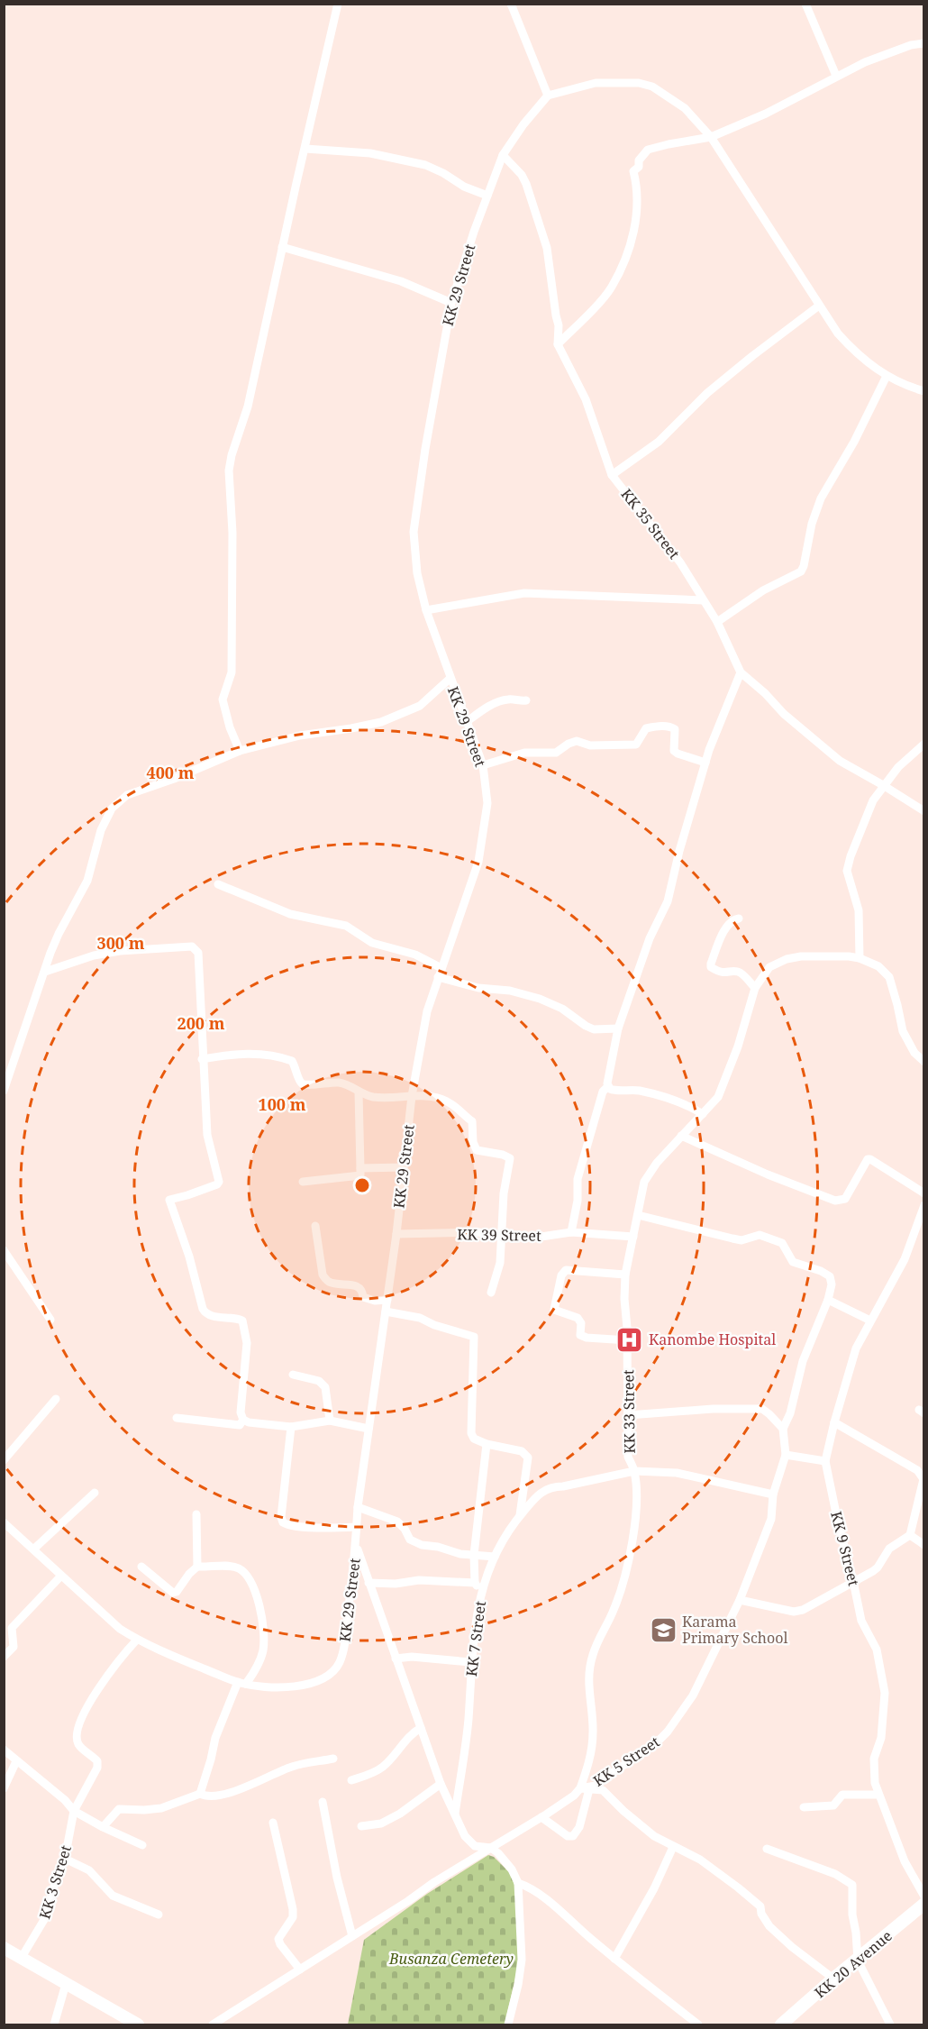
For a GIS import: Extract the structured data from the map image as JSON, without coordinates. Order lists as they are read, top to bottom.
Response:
{
  "streets": {
    "main road": ["KK 20 Avenue"],
    "street": [
      "KK 29 Street",
      "KK 35 Street",
      "KK 39 Street",
      "KK 33 Street",
      "KK 9 Street",
      "KK 7 Street",
      "KK 5 Street",
      "KK 3 Street"
    ]
  },
  "crossings": [
    ["KK 29 Street", "KK 35 Street"],
    ["KK 29 Street", "KK 39 Street"],
    ["KK 29 Street", "KK 3 Street"],
    ["KK 39 Street", "KK 33 Street"],
    ["KK 33 Street", "KK 7 Street"],
    ["KK 33 Street", "KK 5 Street"],
    ["KK 7 Street", "KK 5 Street"]
  ],
  "parks": ["Busanza Cemetery"],
  "places": {
    "hospital": ["Kanombe Hospital"],
    "school or university": ["Karama Primary School"]
  },
  "rings": [
    "400 m",
    "300 m",
    "200 m",
    "100 m"
  ]
}
